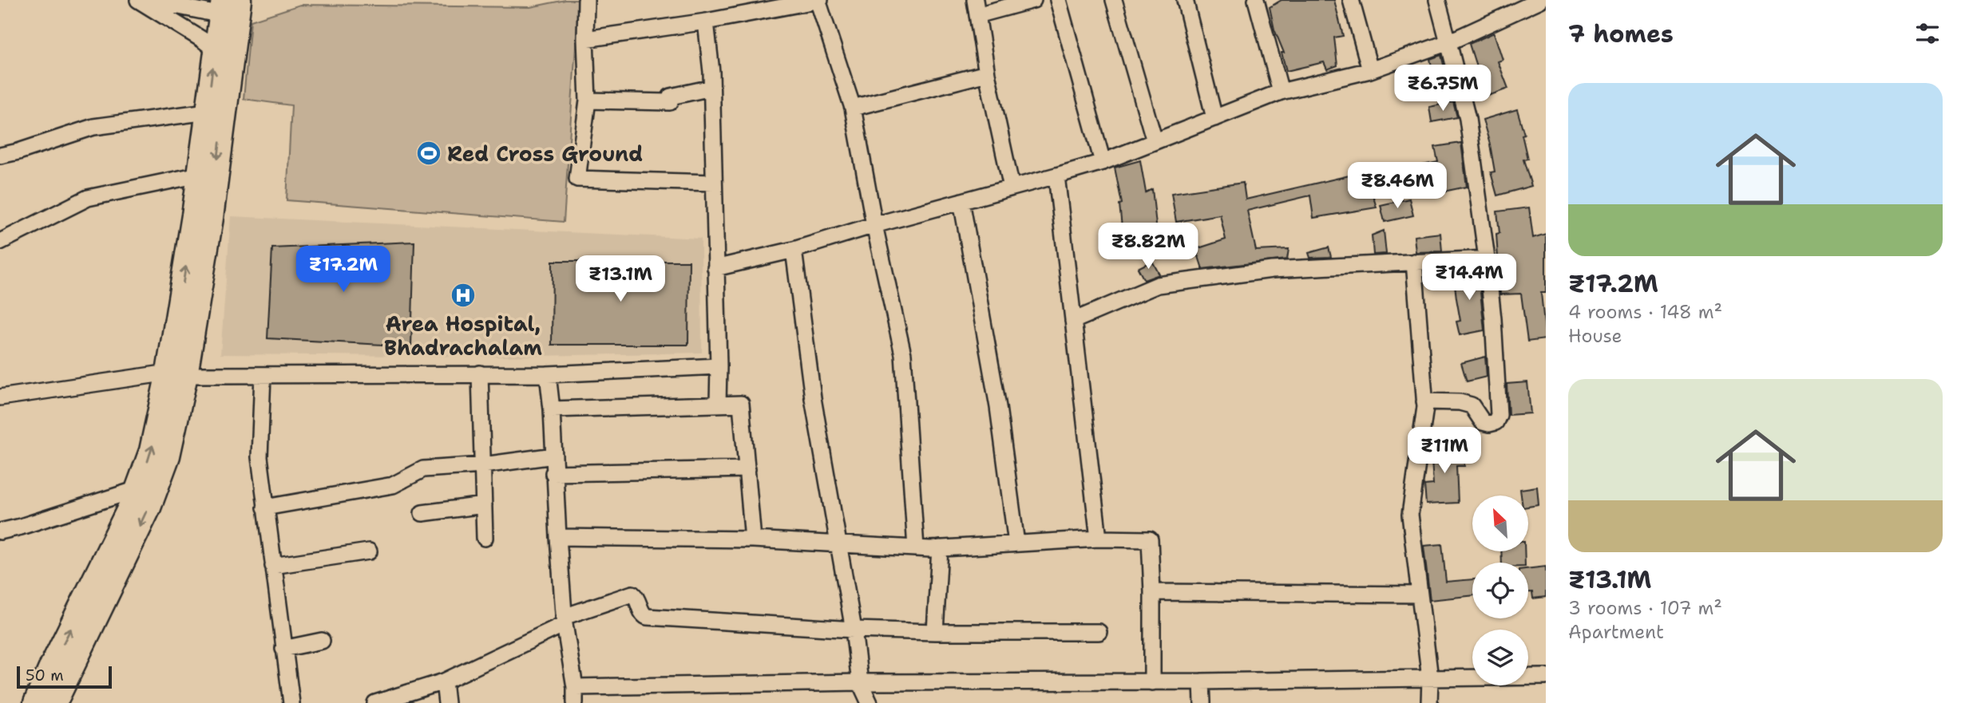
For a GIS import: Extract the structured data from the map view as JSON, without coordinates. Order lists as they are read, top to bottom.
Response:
{
  "places": {
    "sports": ["Red Cross Ground"],
    "hospital": ["Area Hospital, Bhadrachalam"]
  },
  "scale_bar": "50 m",
  "north": "top left",
  "page": {
    "heading": "7 homes",
    "price": [
      "₹6.75M",
      "₹8.46M",
      "₹8.82M",
      "₹17.2M",
      "₹14.4M",
      "₹13.1M",
      "₹11M"
    ],
    "list": [
      {
        "name": "₹17.2M",
        "note": "4 rooms · 148 m² · House"
      },
      {
        "name": "₹13.1M",
        "note": "3 rooms · 107 m² · Apartment"
      }
    ],
    "scale": "50 m"
  }
}
